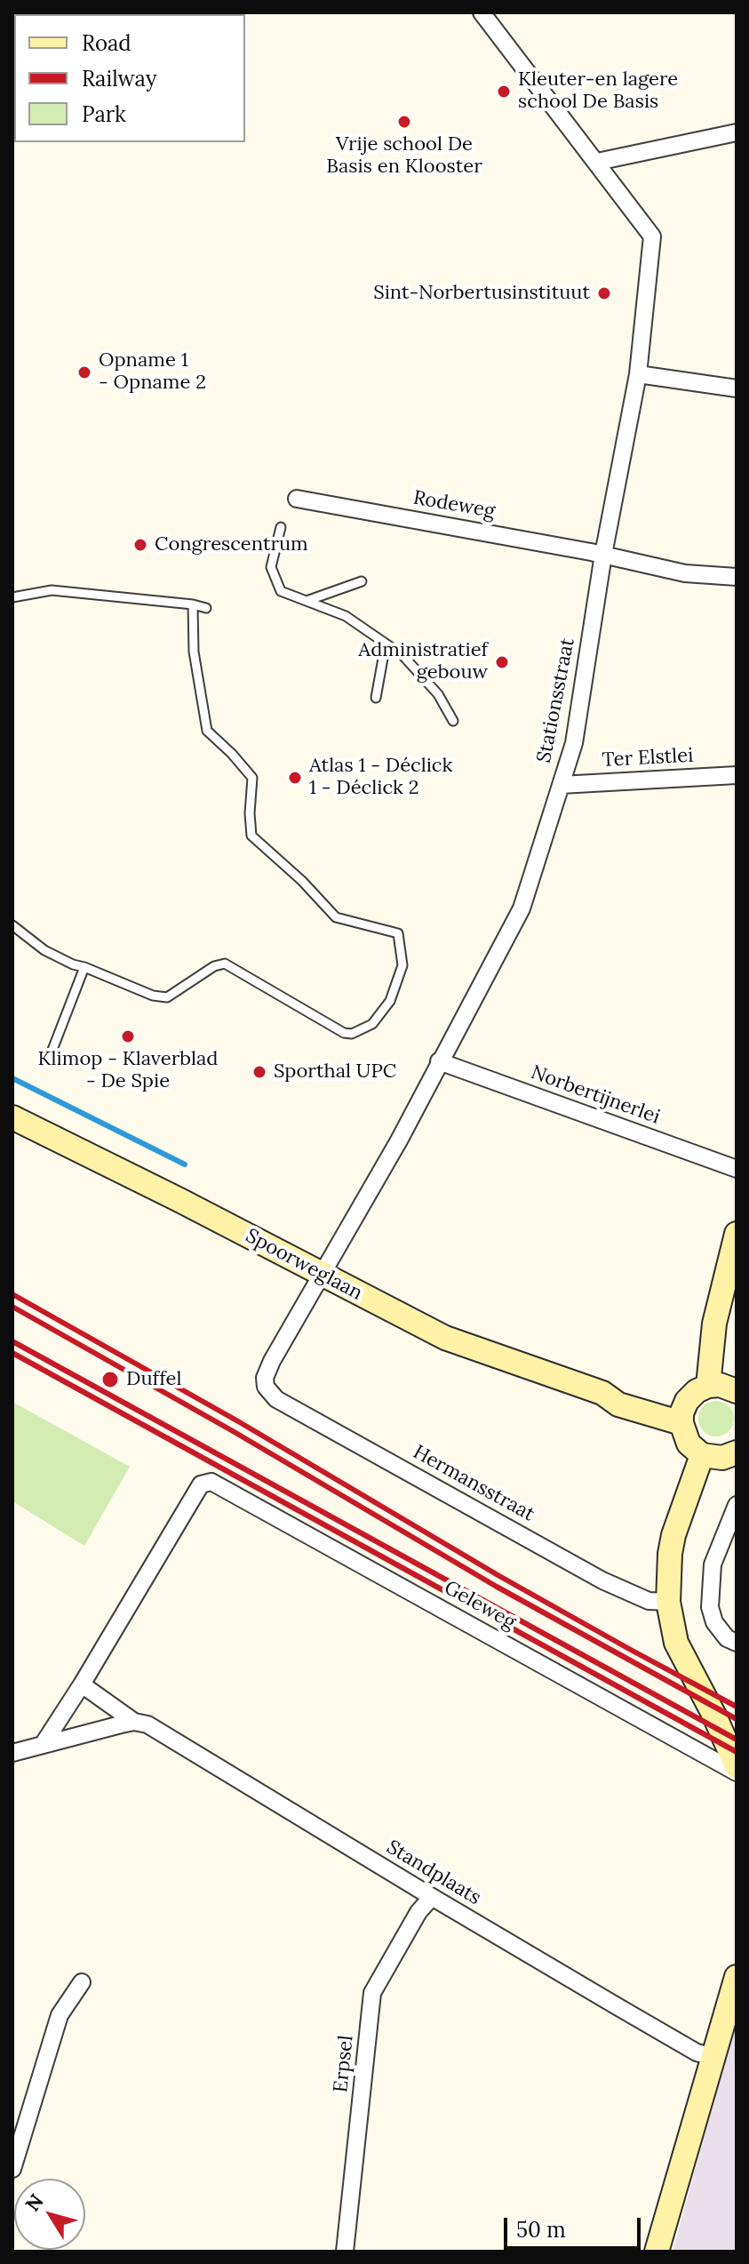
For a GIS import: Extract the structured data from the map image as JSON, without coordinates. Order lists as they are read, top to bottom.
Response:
{
  "streets": {
    "street": [
      "Rodeweg",
      "Stationsstraat",
      "Ter Elstlei",
      "Norbertijnerlei",
      "Spoorweglaan",
      "Hermansstraat",
      "Geleweg",
      "Standplaats",
      "Erpsel"
    ]
  },
  "crossings": [
    ["Rodeweg", "Stationsstraat"],
    ["Stationsstraat", "Ter Elstlei"],
    ["Stationsstraat", "Norbertijnerlei"],
    ["Stationsstraat", "Spoorweglaan"],
    ["Stationsstraat", "Hermansstraat"],
    ["Geleweg", "Standplaats"],
    ["Standplaats", "Erpsel"]
  ],
  "places": [
    "Kleuter-en lagere school De Basis",
    "Vrije school De Basis en Klooster",
    "Sint-Norbertusinstituut",
    "Opname 1 - Opname 2",
    "Congrescentrum",
    "Administratief gebouw",
    "Atlas 1 - Déclick 1 - Déclick 2",
    "Klimop - Klaverblad - De Spie",
    "Sporthal UPC",
    "Duffel"
  ],
  "legend": ["Road", "Railway", "Park"],
  "scale_bar": "50 m",
  "north": "top left"
}
